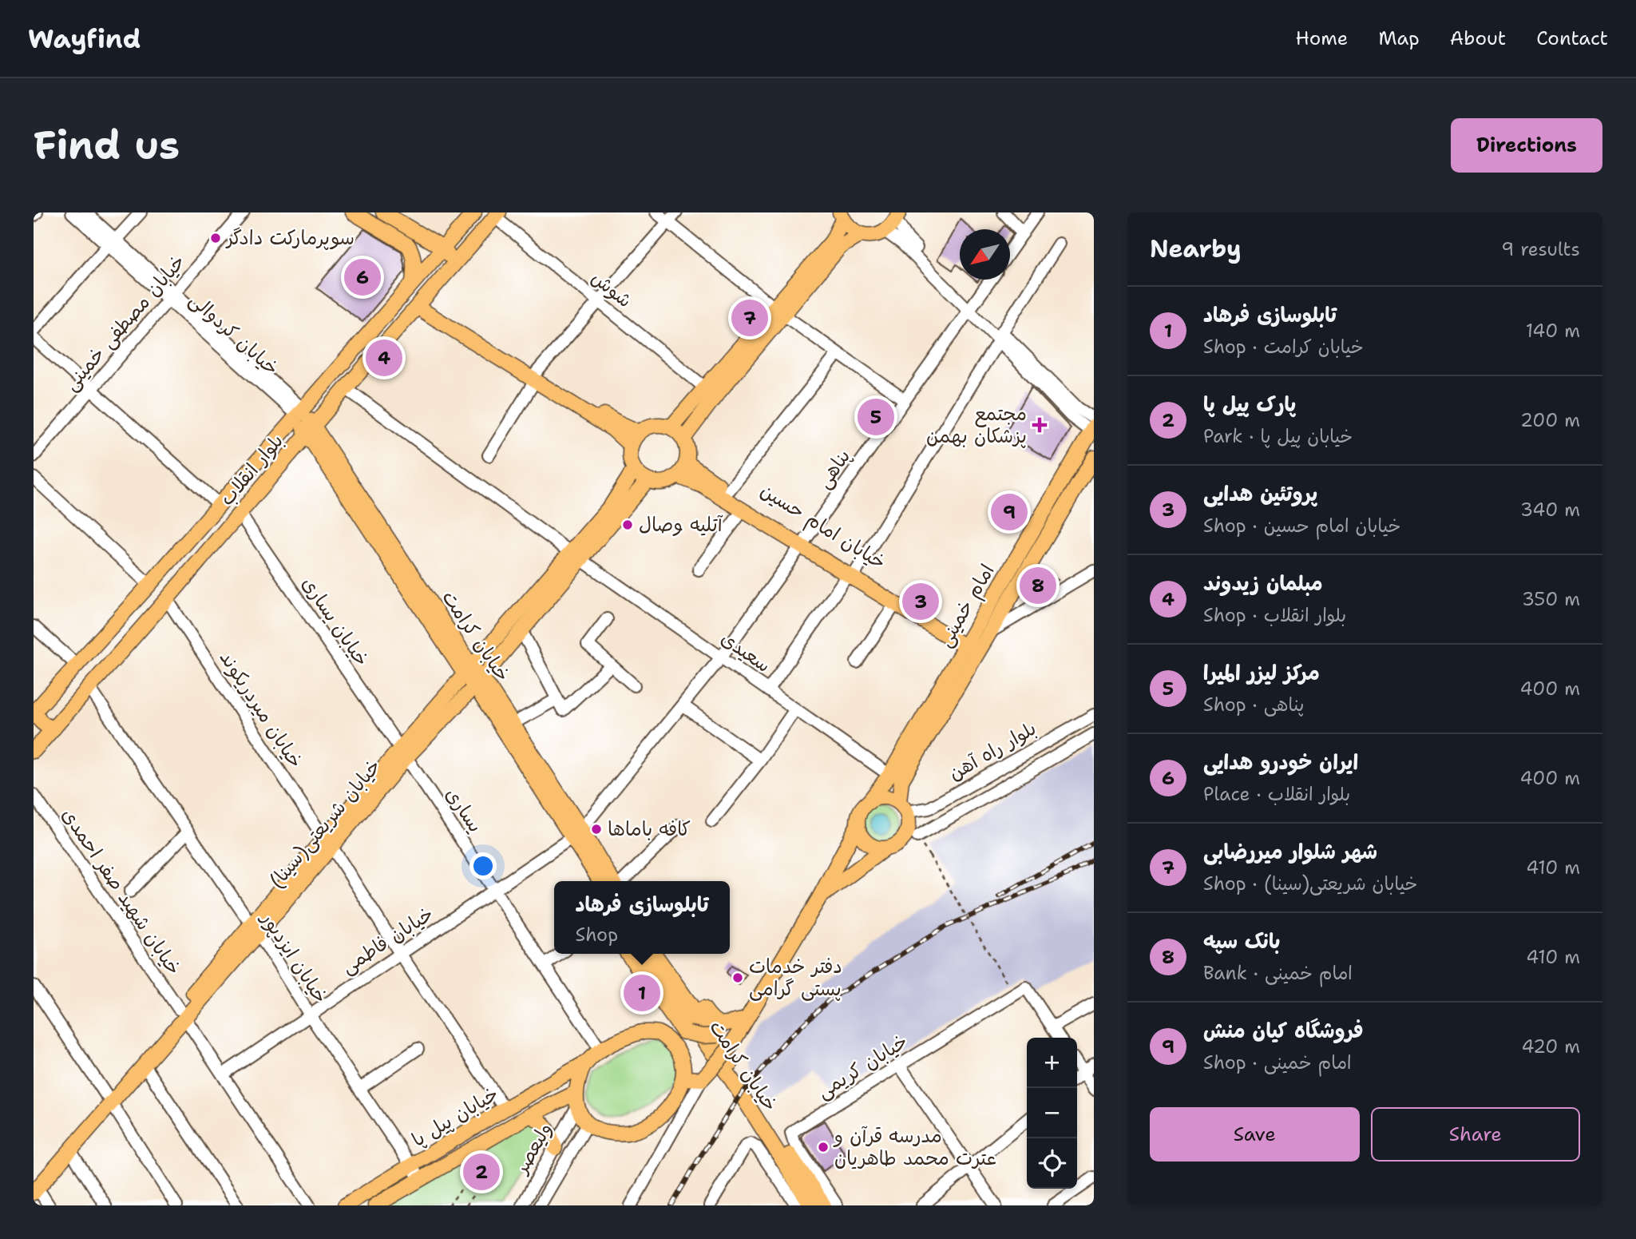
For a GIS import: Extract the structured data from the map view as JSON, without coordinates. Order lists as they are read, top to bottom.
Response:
{
  "streets": {
    "main road": [
      "بلوار انقلاب",
      "خیابان امام حسین",
      "امام خمینی",
      "خیابان کرامت",
      "خیابان شریعتی(سینا)",
      "خیابان پیل پا"
    ],
    "street": [
      "شوش",
      "خیابان مصطفی خمینی",
      "خیابان کردوالی",
      "پناهی",
      "خیابان یساری",
      "سعیدی",
      "خیابان میردریکوند",
      "بلوار راه آهن",
      "یساری",
      "خیابان شهید صفر احمدی",
      "خیابان فاطمی",
      "خیابان ایزدپور",
      "خیابان کریمی",
      "ولیعصر"
    ]
  },
  "crossings": [
    ["شوش", "بلوار انقلاب"],
    ["خیابان مصطفی خمینی", "خیابان کردوالی"],
    ["خیابان کردوالی", "بلوار انقلاب"],
    ["خیابان کردوالی", "خیابان کرامت"],
    ["پناهی", "خیابان امام حسین"],
    ["پناهی", "سعیدی"],
    ["بلوار انقلاب", "خیابان یساری"],
    ["بلوار انقلاب", "خیابان کرامت"],
    ["بلوار انقلاب", "سعیدی"],
    ["بلوار انقلاب", "خیابان میردریکوند"],
    ["بلوار انقلاب", "خیابان ایزدپور"],
    ["خیابان امام حسین", "امام خمینی"],
    ["خیابان امام حسین", "خیابان شریعتی(سینا)"],
    ["امام خمینی", "سعیدی"],
    ["امام خمینی", "بلوار راه آهن"],
    ["خیابان یساری", "یساری"],
    ["خیابان یساری", "خیابان شریعتی(سینا)"],
    ["خیابان کرامت", "خیابان شریعتی(سینا)"],
    ["خیابان کرامت", "خیابان فاطمی"],
    ["سعیدی", "خیابان شریعتی(سینا)"],
    ["خیابان میردریکوند", "خیابان شریعتی(سینا)"],
    ["خیابان میردریکوند", "خیابان فاطمی"],
    ["خیابان میردریکوند", "خیابان پیل پا"],
    ["یساری", "خیابان شریعتی(سینا)"],
    ["یساری", "خیابان فاطمی"],
    ["یساری", "خیابان پیل پا"],
    ["یساری", "ولیعصر"],
    ["خیابان شریعتی(سینا)", "خیابان شهید صفر احمدی"],
    ["خیابان شریعتی(سینا)", "خیابان ایزدپور"],
    ["خیابان شهید صفر احمدی", "خیابان فاطمی"],
    ["خیابان فاطمی", "خیابان ایزدپور"],
    ["خیابان ایزدپور", "خیابان پیل پا"],
    ["خیابان پیل پا", "ولیعصر"]
  ],
  "places": {
    "other": [
      "سوپرمارکت دادگر",
      "آتلیه وصال",
      "کافه باماها",
      "دفتر خدمات پستی گرامی",
      "مدرسه قرآن و عترت محمد طاهریان"
    ],
    "health": ["مجتمع پزشکان بهمن"]
  },
  "north": "bottom left",
  "page": {
    "header": "Wayfind",
    "nav": [
      "Home",
      "Map",
      "About",
      "Contact"
    ],
    "buttons": [
      "Directions",
      ["Save", "Share"]
    ],
    "title": "Find us",
    "heading": ["Nearby", "9 results"],
    "pins": [
      "6",
      "7",
      "4",
      "5",
      "9",
      "8",
      "3",
      "1",
      "2"
    ],
    "list": [
      {
        "mark": "1",
        "name": "تابلوسازی فرهاد",
        "note": "Shop · خیابان کرامت",
        "value": "140 m"
      },
      {
        "mark": "2",
        "name": "پارک پیل پا",
        "note": "Park · خیابان پیل پا",
        "value": "200 m"
      },
      {
        "mark": "3",
        "name": "پروتئین هدایی",
        "note": "Shop · خیابان امام حسین",
        "value": "340 m"
      },
      {
        "mark": "4",
        "name": "مبلمان زیدوند",
        "note": "Shop · بلوار انقلاب",
        "value": "350 m"
      },
      {
        "mark": "5",
        "name": "مرکز لیزر المیرا",
        "note": "Shop · پناهی",
        "value": "400 m"
      },
      {
        "mark": "6",
        "name": "ایران خودرو هدایی",
        "note": "Place · بلوار انقلاب",
        "value": "400 m"
      },
      {
        "mark": "7",
        "name": "شهر شلوار میررضابی",
        "note": "Shop · خیابان شریعتی(سینا)",
        "value": "410 m"
      },
      {
        "mark": "8",
        "name": "بانک سپه",
        "note": "Bank · امام خمینی",
        "value": "410 m"
      },
      {
        "mark": "9",
        "name": "فروشگاه کیان منش",
        "note": "Shop · امام خمینی",
        "value": "420 m"
      }
    ],
    "popup": ["تابلوسازی فرهاد", "Shop"],
    "map_buttons": ["+", "−"]
  }
}
